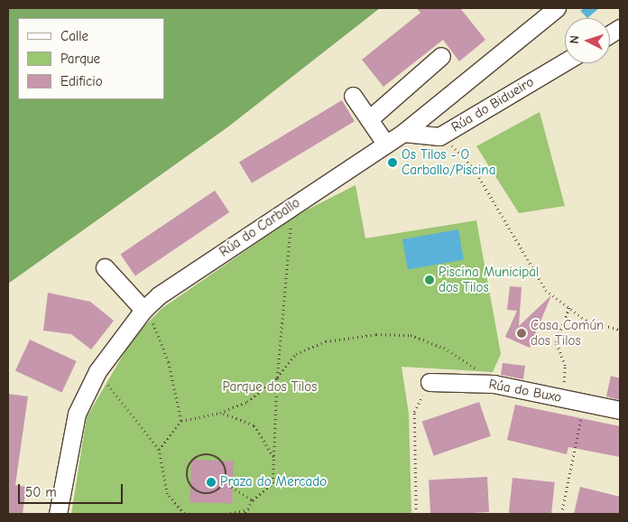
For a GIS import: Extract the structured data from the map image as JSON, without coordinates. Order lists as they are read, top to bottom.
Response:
{
  "streets": {
    "street": ["Rúa do Bidueiro", "Rúa do Carballo", "Rúa do Buxo"]
  },
  "crossings": [
    ["Rúa do Bidueiro", "Rúa do Carballo"]
  ],
  "parks": ["Parque dos Tilos"],
  "places": [
    "Os Tilos - O Carballo/Piscina",
    "Piscina Municipal dos Tilos",
    "Casa Común dos Tilos",
    "Praza do Mercado"
  ],
  "legend": ["Calle", "Parque", "Edificio"],
  "scale_bar": "50 m",
  "north": "left"
}
